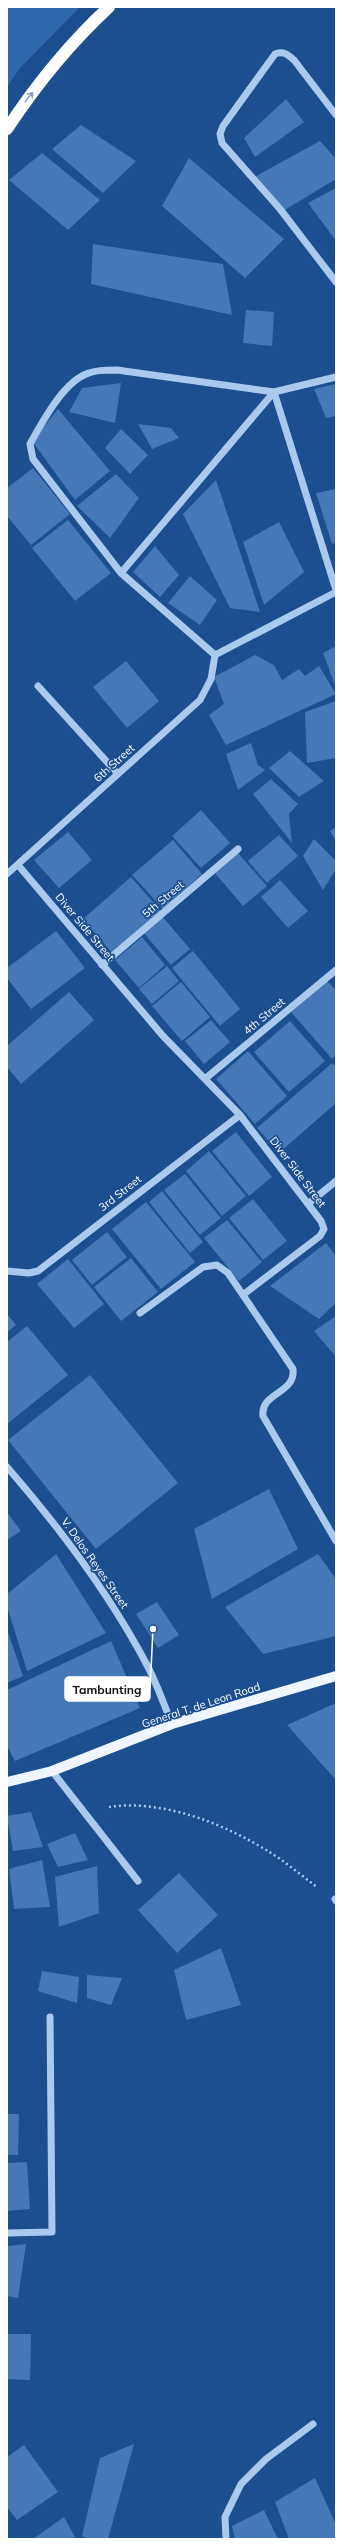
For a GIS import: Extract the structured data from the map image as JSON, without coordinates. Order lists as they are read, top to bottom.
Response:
{
  "streets": {
    "main road": ["General T. de Leon Road"],
    "street": [
      "6th Street",
      "5th Street",
      "Diver Side Street",
      "4th Street",
      "3rd Street",
      "V. Delos Reyes Street"
    ]
  },
  "crossings": [
    ["6th Street", "Diver Side Street"],
    ["5th Street", "Diver Side Street"],
    ["Diver Side Street", "4th Street"],
    ["Diver Side Street", "3rd Street"],
    ["V. Delos Reyes Street", "General T. de Leon Road"]
  ],
  "places": ["Tambunting"]
}
